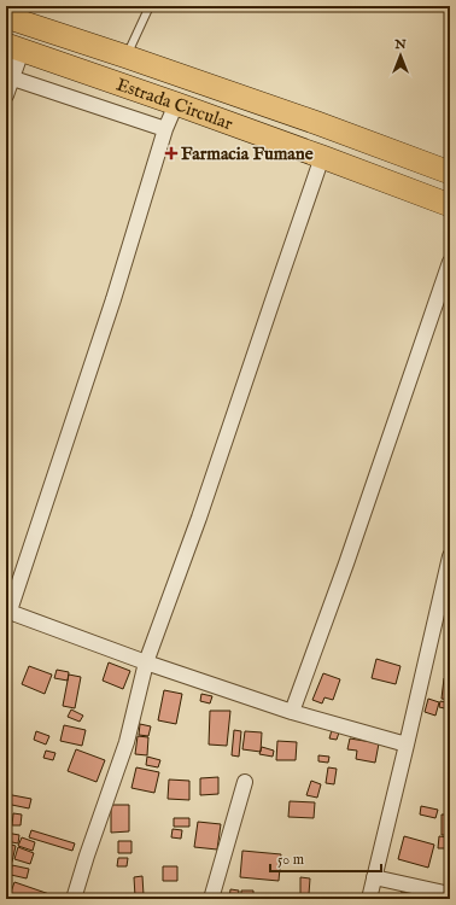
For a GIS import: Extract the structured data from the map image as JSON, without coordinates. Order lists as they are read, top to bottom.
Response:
{
  "streets": {
    "main road": ["Estrada Circular"]
  },
  "places": {
    "health": ["Farmacia Fumane"]
  },
  "scale_bar": "50 m",
  "north": "top"
}
